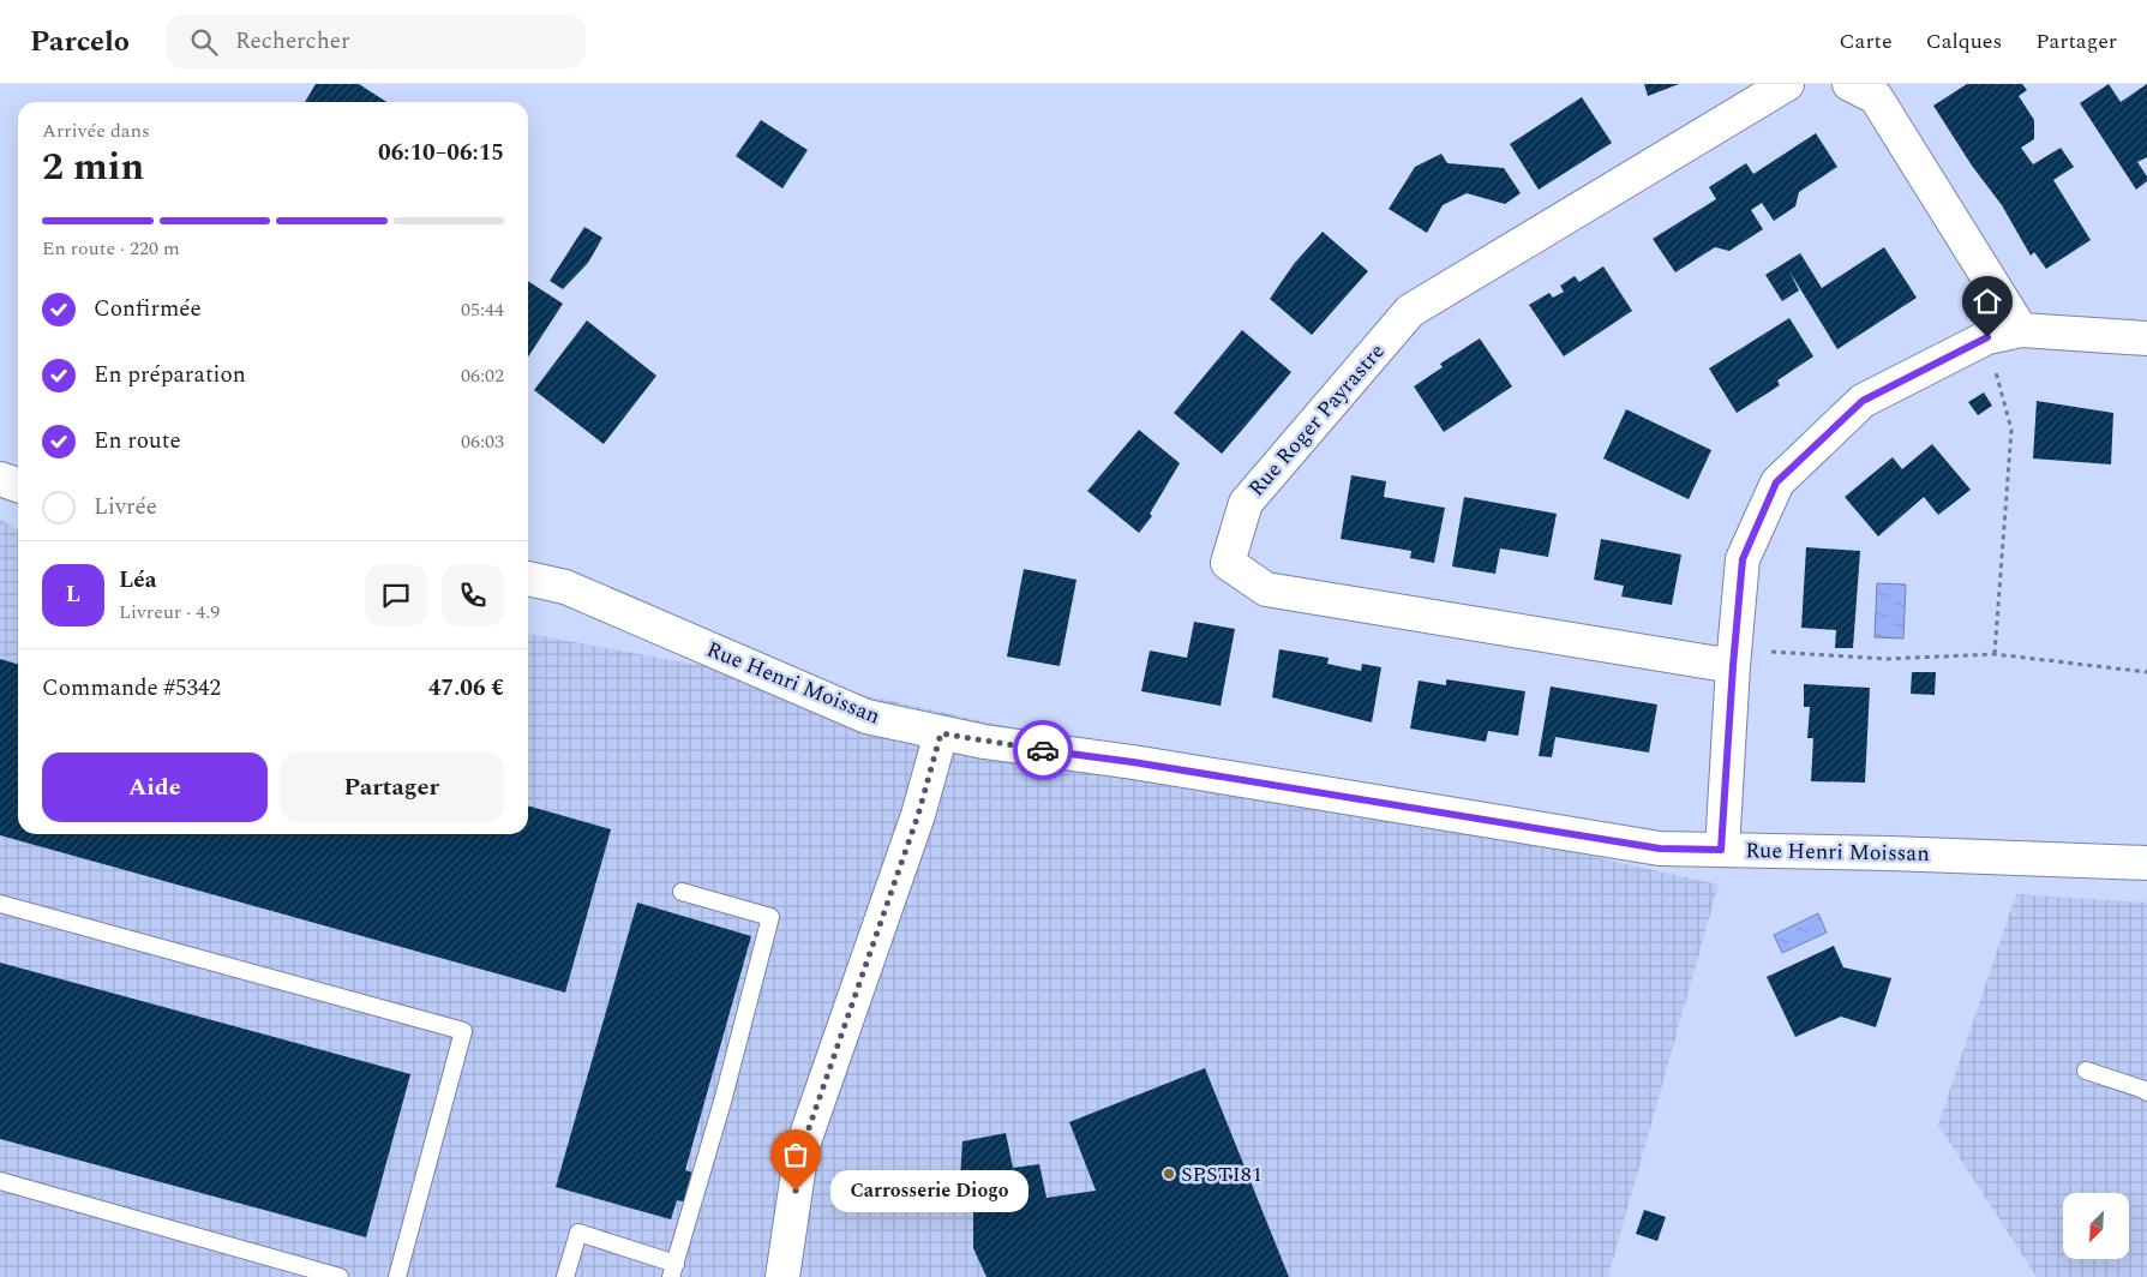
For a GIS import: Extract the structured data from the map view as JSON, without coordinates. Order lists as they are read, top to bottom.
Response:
{
  "streets": {
    "street": ["Rue Roger Payrastre", "Rue Henri Moissan"]
  },
  "places": ["SPSTI81", "Carrosserie Diogo"],
  "north": "bottom left",
  "page": {
    "header": "Parcelo",
    "search": "Rechercher",
    "nav": ["Carte", "Calques", "Partager"],
    "heading": ["2 min", "Arrivée dans", "06:10–06:15"],
    "panel": [
      "Léa",
      "Livreur · 4.9",
      "Commande #5342",
      "47.06 €"
    ],
    "bar": "En route · 220 m",
    "list": [
      ["Confirmée", "05:44"],
      ["En préparation", "06:02"],
      ["En route", "06:03"],
      "Livrée"
    ],
    "round": "L",
    "buttons": ["Aide", "Partager"],
    "bubble": "Carrosserie Diogo"
  }
}
